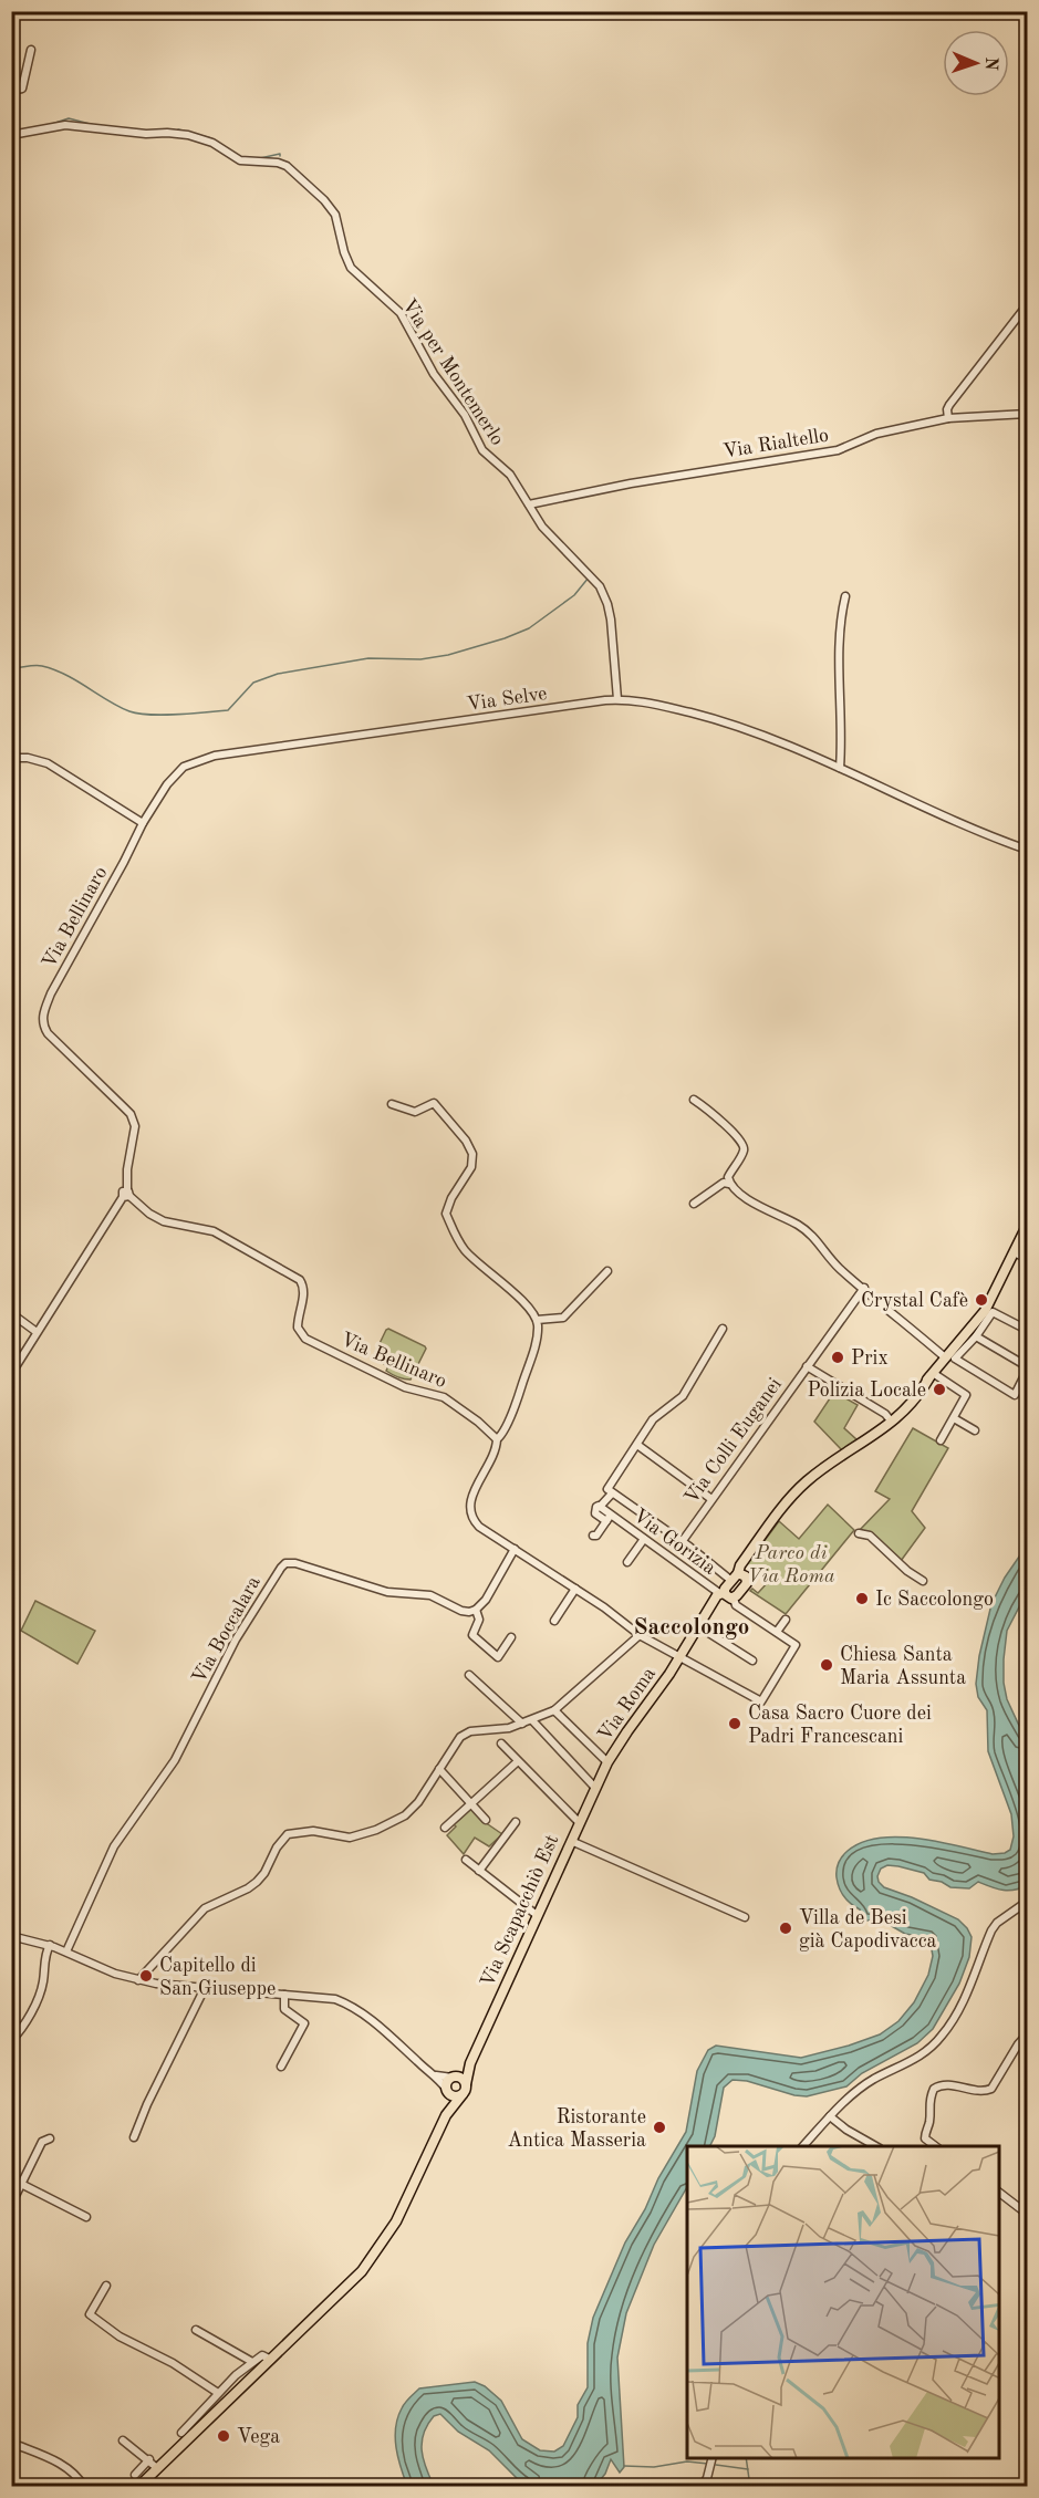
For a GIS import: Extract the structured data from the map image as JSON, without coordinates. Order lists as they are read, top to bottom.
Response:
{
  "streets": {
    "main road": ["Via Roma", "Via Scapacchiò Est"],
    "street": [
      "Via per Montemerlo",
      "Via Rialtello",
      "Via Selve",
      "Via Bellinaro",
      "Via Colli Euganei",
      "Via Gorizia",
      "Via Boccalara"
    ]
  },
  "crossings": [
    ["Via per Montemerlo", "Via Rialtello"],
    ["Via per Montemerlo", "Via Selve"],
    ["Via Selve", "Via Bellinaro"],
    ["Via Gorizia", "Via Roma"],
    ["Via Roma", "Via Scapacchiò Est"]
  ],
  "districts": ["Saccolongo"],
  "parks": ["Parco di Via Roma"],
  "places": [
    "Crystal Cafè",
    "Prix",
    "Polizia Locale",
    "Ic Saccolongo",
    "Chiesa Santa Maria Assunta",
    "Casa Sacro Cuore dei Padri Francescani",
    "Villa de Besi già Capodivacca",
    "Capitello di San Giuseppe",
    "Ristorante Antica Masseria",
    "Vega"
  ],
  "north": "right"
}
